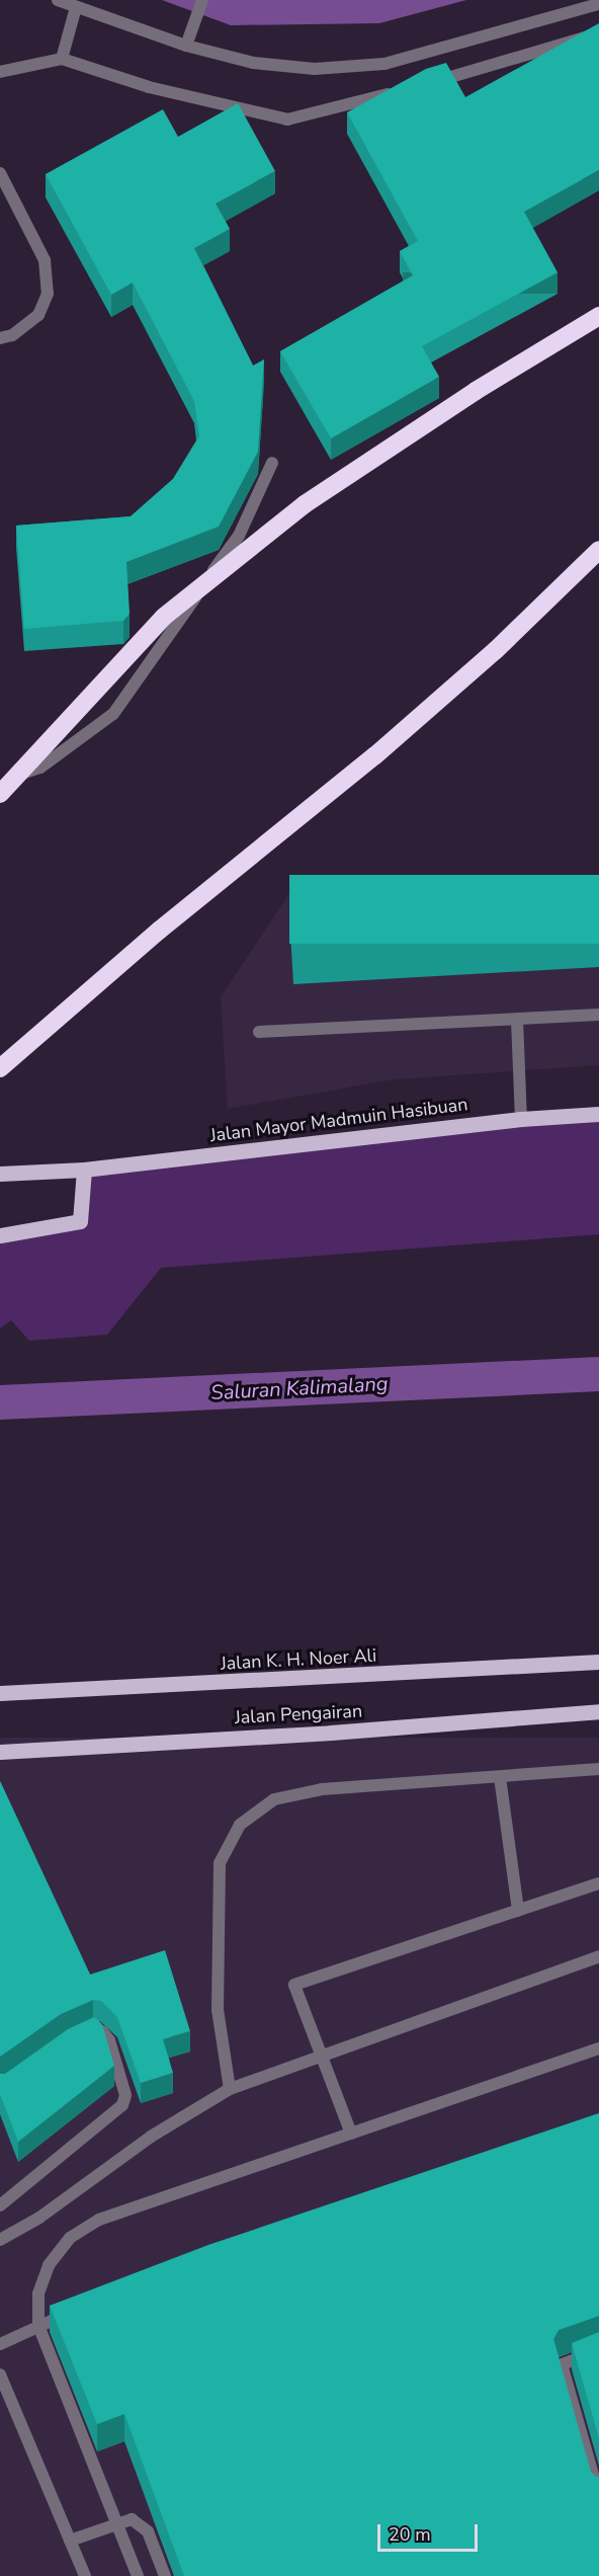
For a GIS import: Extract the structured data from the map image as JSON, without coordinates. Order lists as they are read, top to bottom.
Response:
{
  "streets": {
    "main road": ["Jalan Mayor Madmuin Hasibuan", "Jalan K. H. Noer Ali", "Jalan Pengairan"]
  },
  "water": ["Saluran Kalimalang"],
  "scale_bar": "20 m"
}
